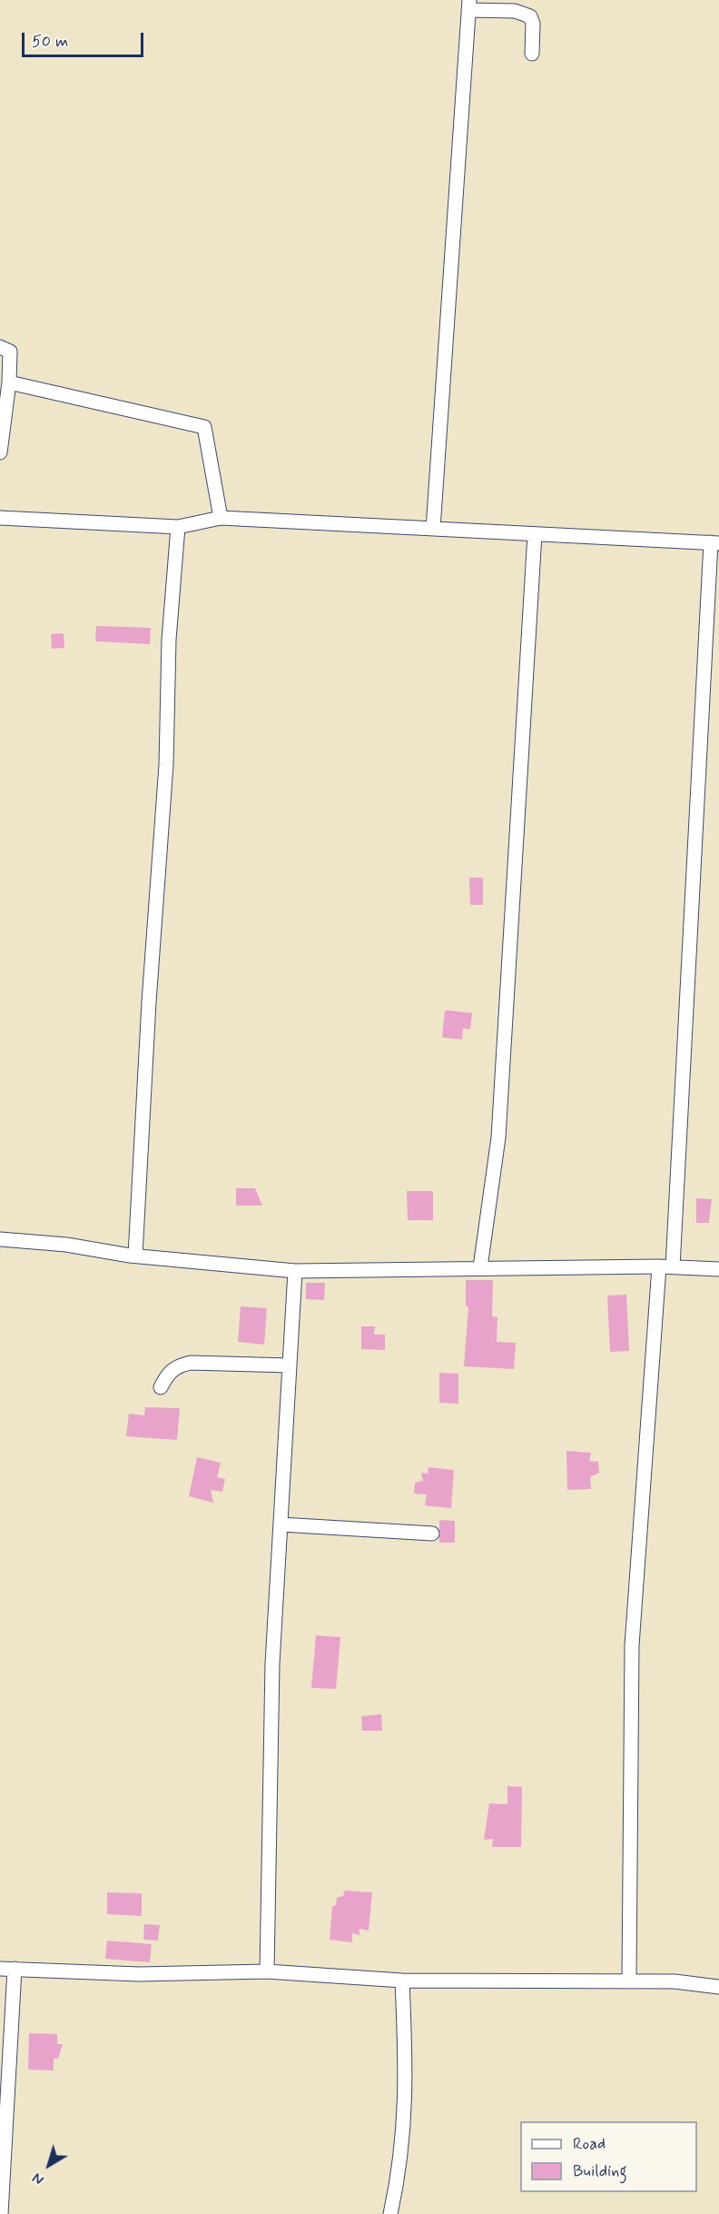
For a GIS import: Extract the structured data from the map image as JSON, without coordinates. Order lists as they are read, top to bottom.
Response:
{
  "legend": ["Road", "Building"],
  "scale_bar": "50 m",
  "north": "bottom left"
}
